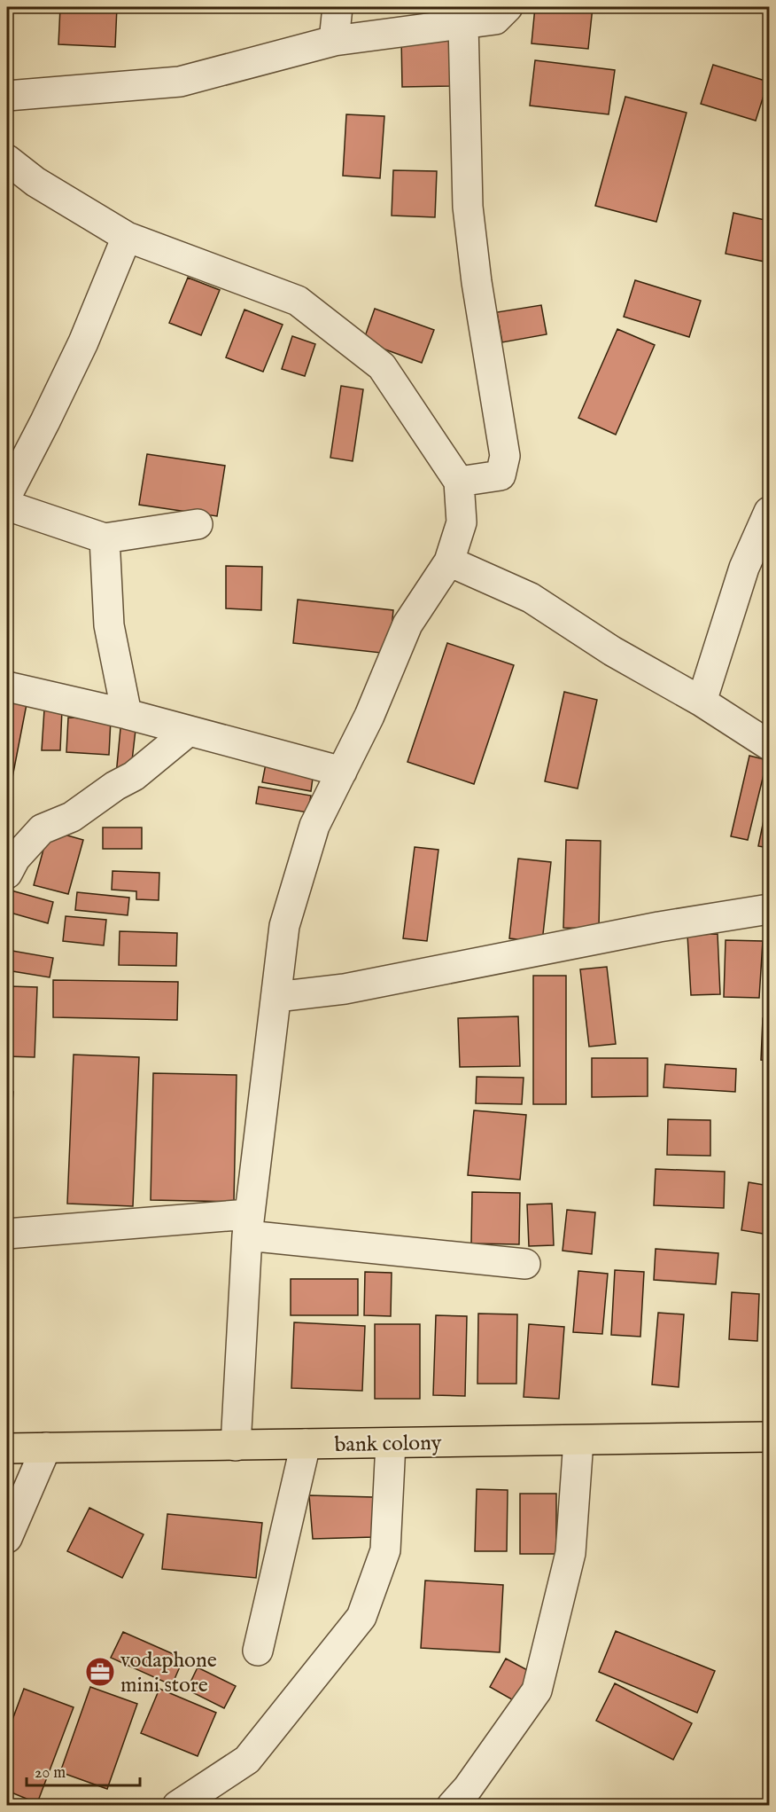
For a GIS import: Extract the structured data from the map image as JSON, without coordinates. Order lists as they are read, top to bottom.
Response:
{
  "streets": {
    "main road": ["bank colony"]
  },
  "places": {
    "office": ["vodaphone mini store"]
  },
  "scale_bar": "20 m"
}
